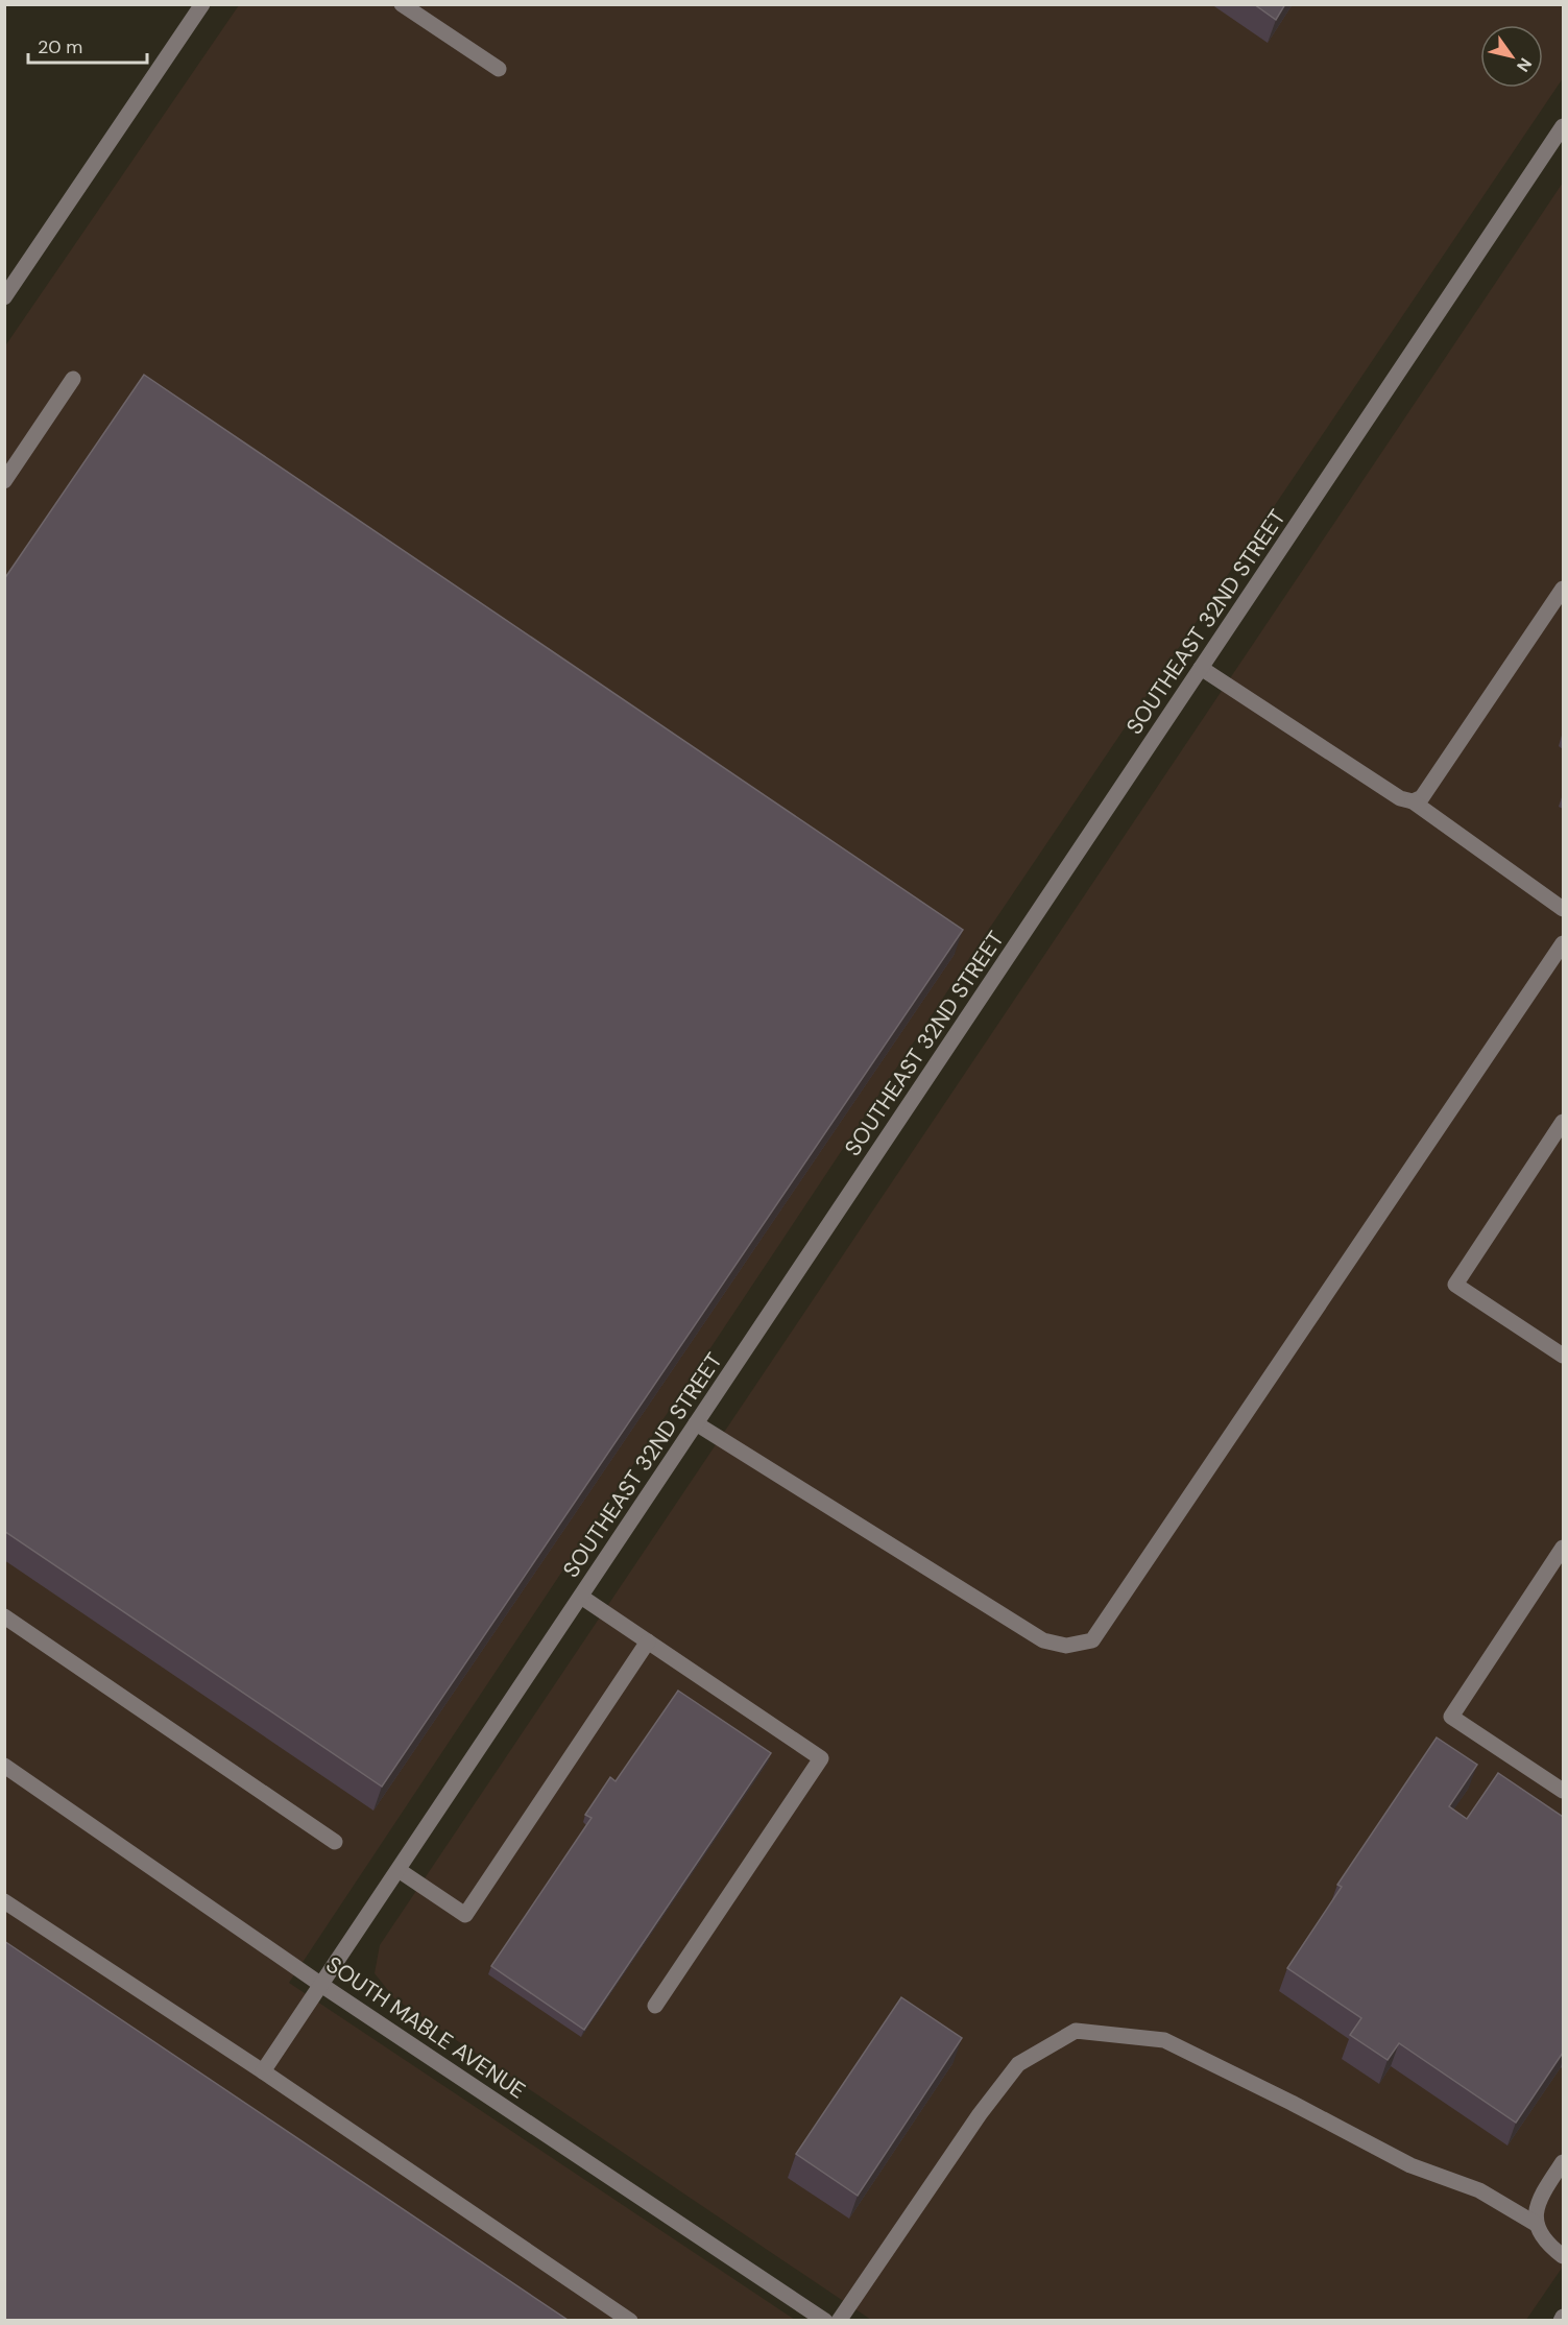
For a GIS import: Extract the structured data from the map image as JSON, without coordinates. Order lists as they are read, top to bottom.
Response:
{
  "streets": {
    "street": ["SOUTHEAST 32ND STREET", "SOUTH MABLE AVENUE"]
  },
  "crossings": [
    ["SOUTHEAST 32ND STREET", "SOUTH MABLE AVENUE"]
  ],
  "scale_bar": "20 m",
  "north": "bottom right"
}
